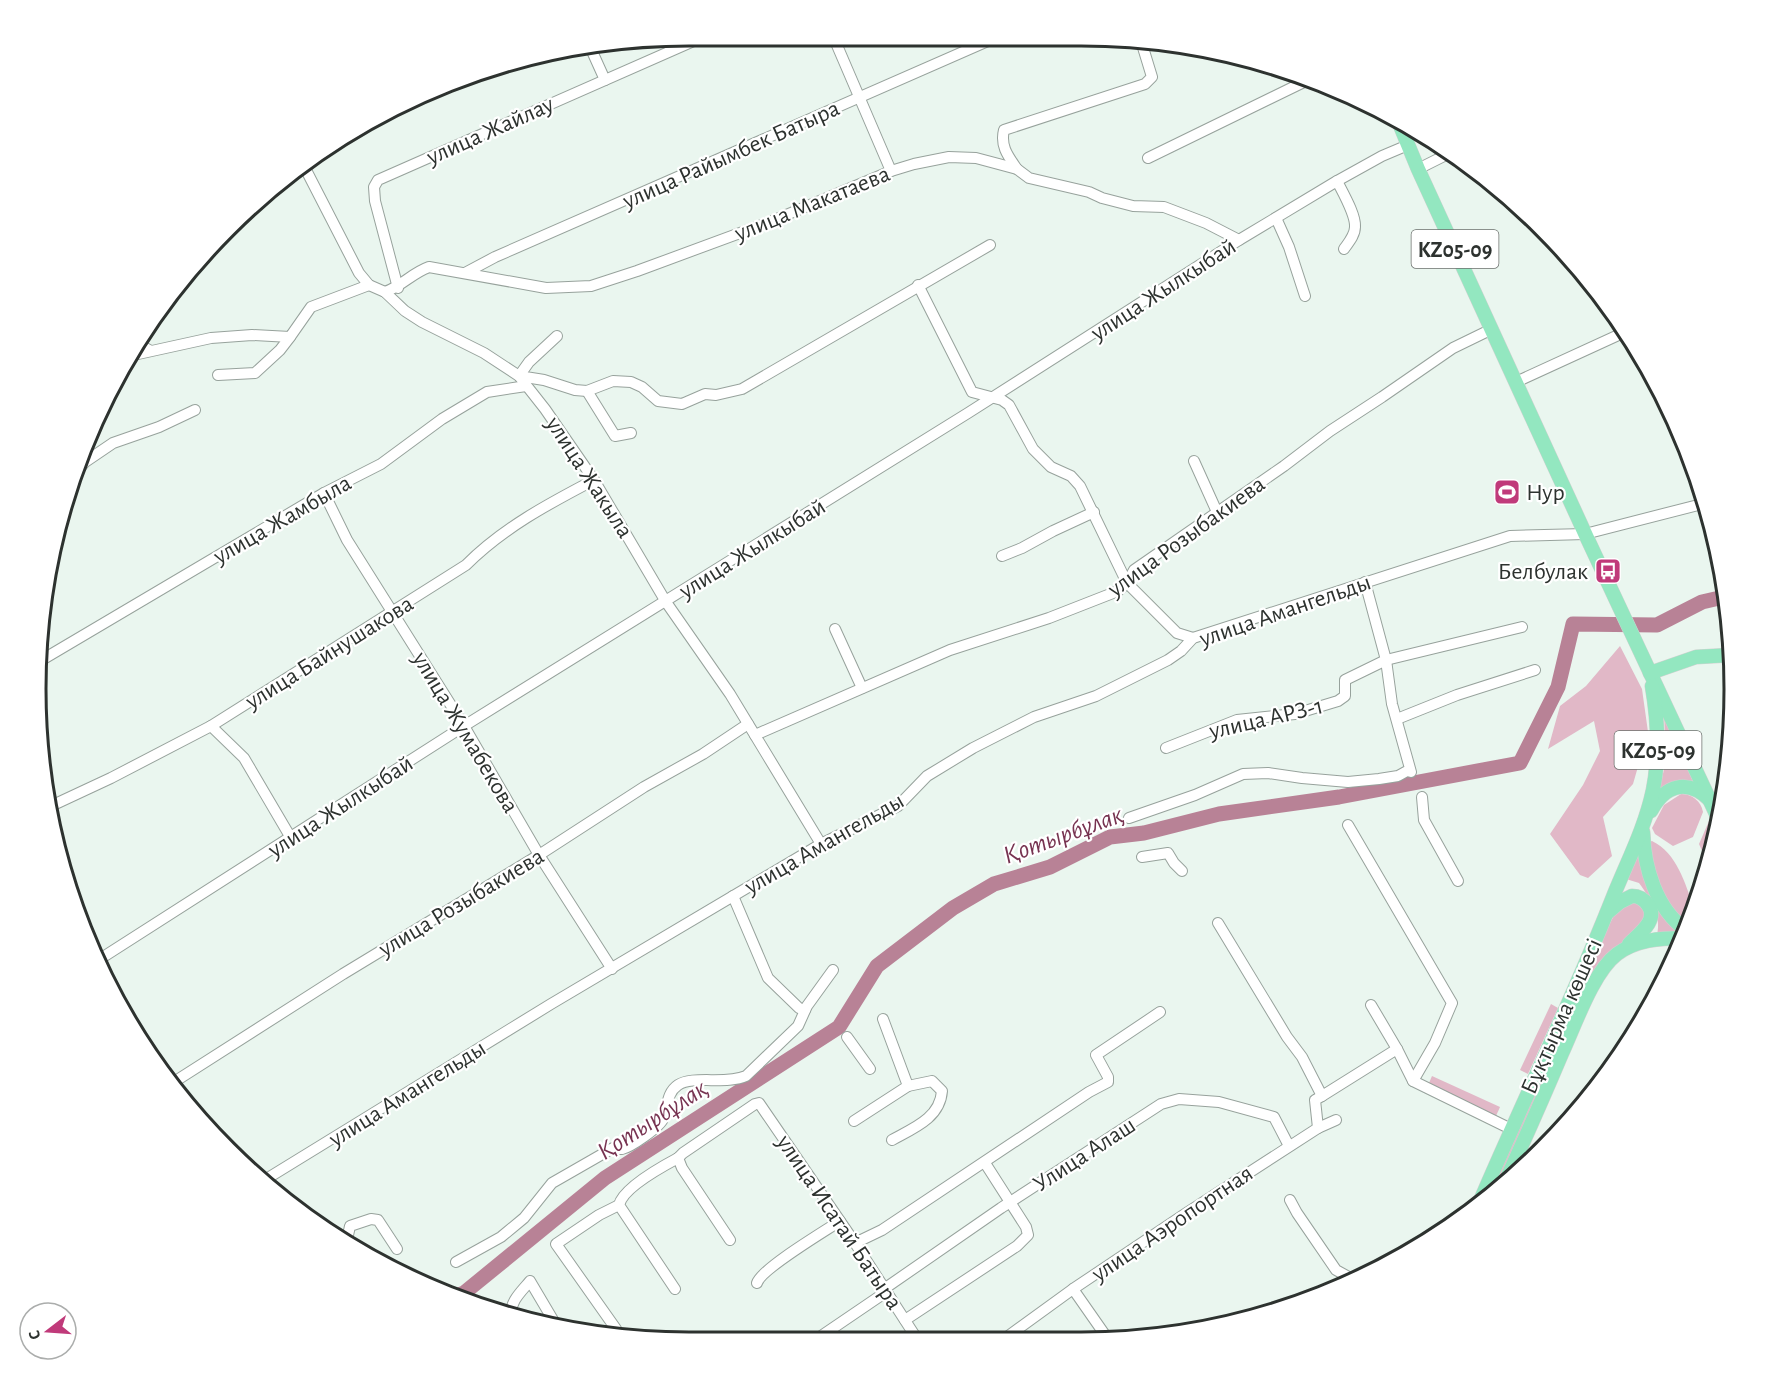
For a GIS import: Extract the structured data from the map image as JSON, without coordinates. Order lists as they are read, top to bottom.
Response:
{
  "streets": {
    "main road": ["KZ05-09", "Бұқтырма көшесі"],
    "street": [
      "улица Жайлау",
      "улица Райымбек Батыра",
      "улица Макатаева",
      "улица Жылкыбай",
      "улица Жакыла",
      "улица Жамбыла",
      "улица Розыбакиева",
      "улица Амангельды",
      "улица Байнушакова",
      "улица АРЗ-1",
      "улица Жумабекова",
      "Улица Алаш",
      "улица Исатай Батыра",
      "улица Аэропортная"
    ]
  },
  "crossings": [
    ["улица Жайлау", "улица Макатаева"],
    ["улица Райымбек Батыра", "улица Макатаева"],
    ["улица Макатаева", "улица Жылкыбай"],
    ["улица Макатаева", "улица Жакыла"],
    ["KZ05-09", "улица Жылкыбай"],
    ["KZ05-09", "улица Розыбакиева"],
    ["KZ05-09", "улица Амангельды"],
    ["KZ05-09", "Бұқтырма көшесі"],
    ["улица Жылкыбай", "улица Жакыла"],
    ["улица Жылкыбай", "улица Жумабекова"],
    ["улица Жакыла", "улица Жамбыла"],
    ["улица Жакыла", "улица Розыбакиева"],
    ["улица Жакыла", "улица Амангельды"],
    ["улица Жакыла", "улица Байнушакова"],
    ["улица Жамбыла", "улица Жумабекова"],
    ["улица Розыбакиева", "улица Жумабекова"],
    ["улица Амангельды", "улица Жумабекова"],
    ["улица Байнушакова", "улица Жумабекова"],
    ["Улица Алаш", "улица Исатай Батыра"],
    ["Улица Алаш", "улица Аэропортная"]
  ],
  "water": ["Қотырбұлақ"],
  "places": {
    "sports": ["Нур"],
    "bus stop": ["Белбулак"]
  },
  "north": "left"
}
